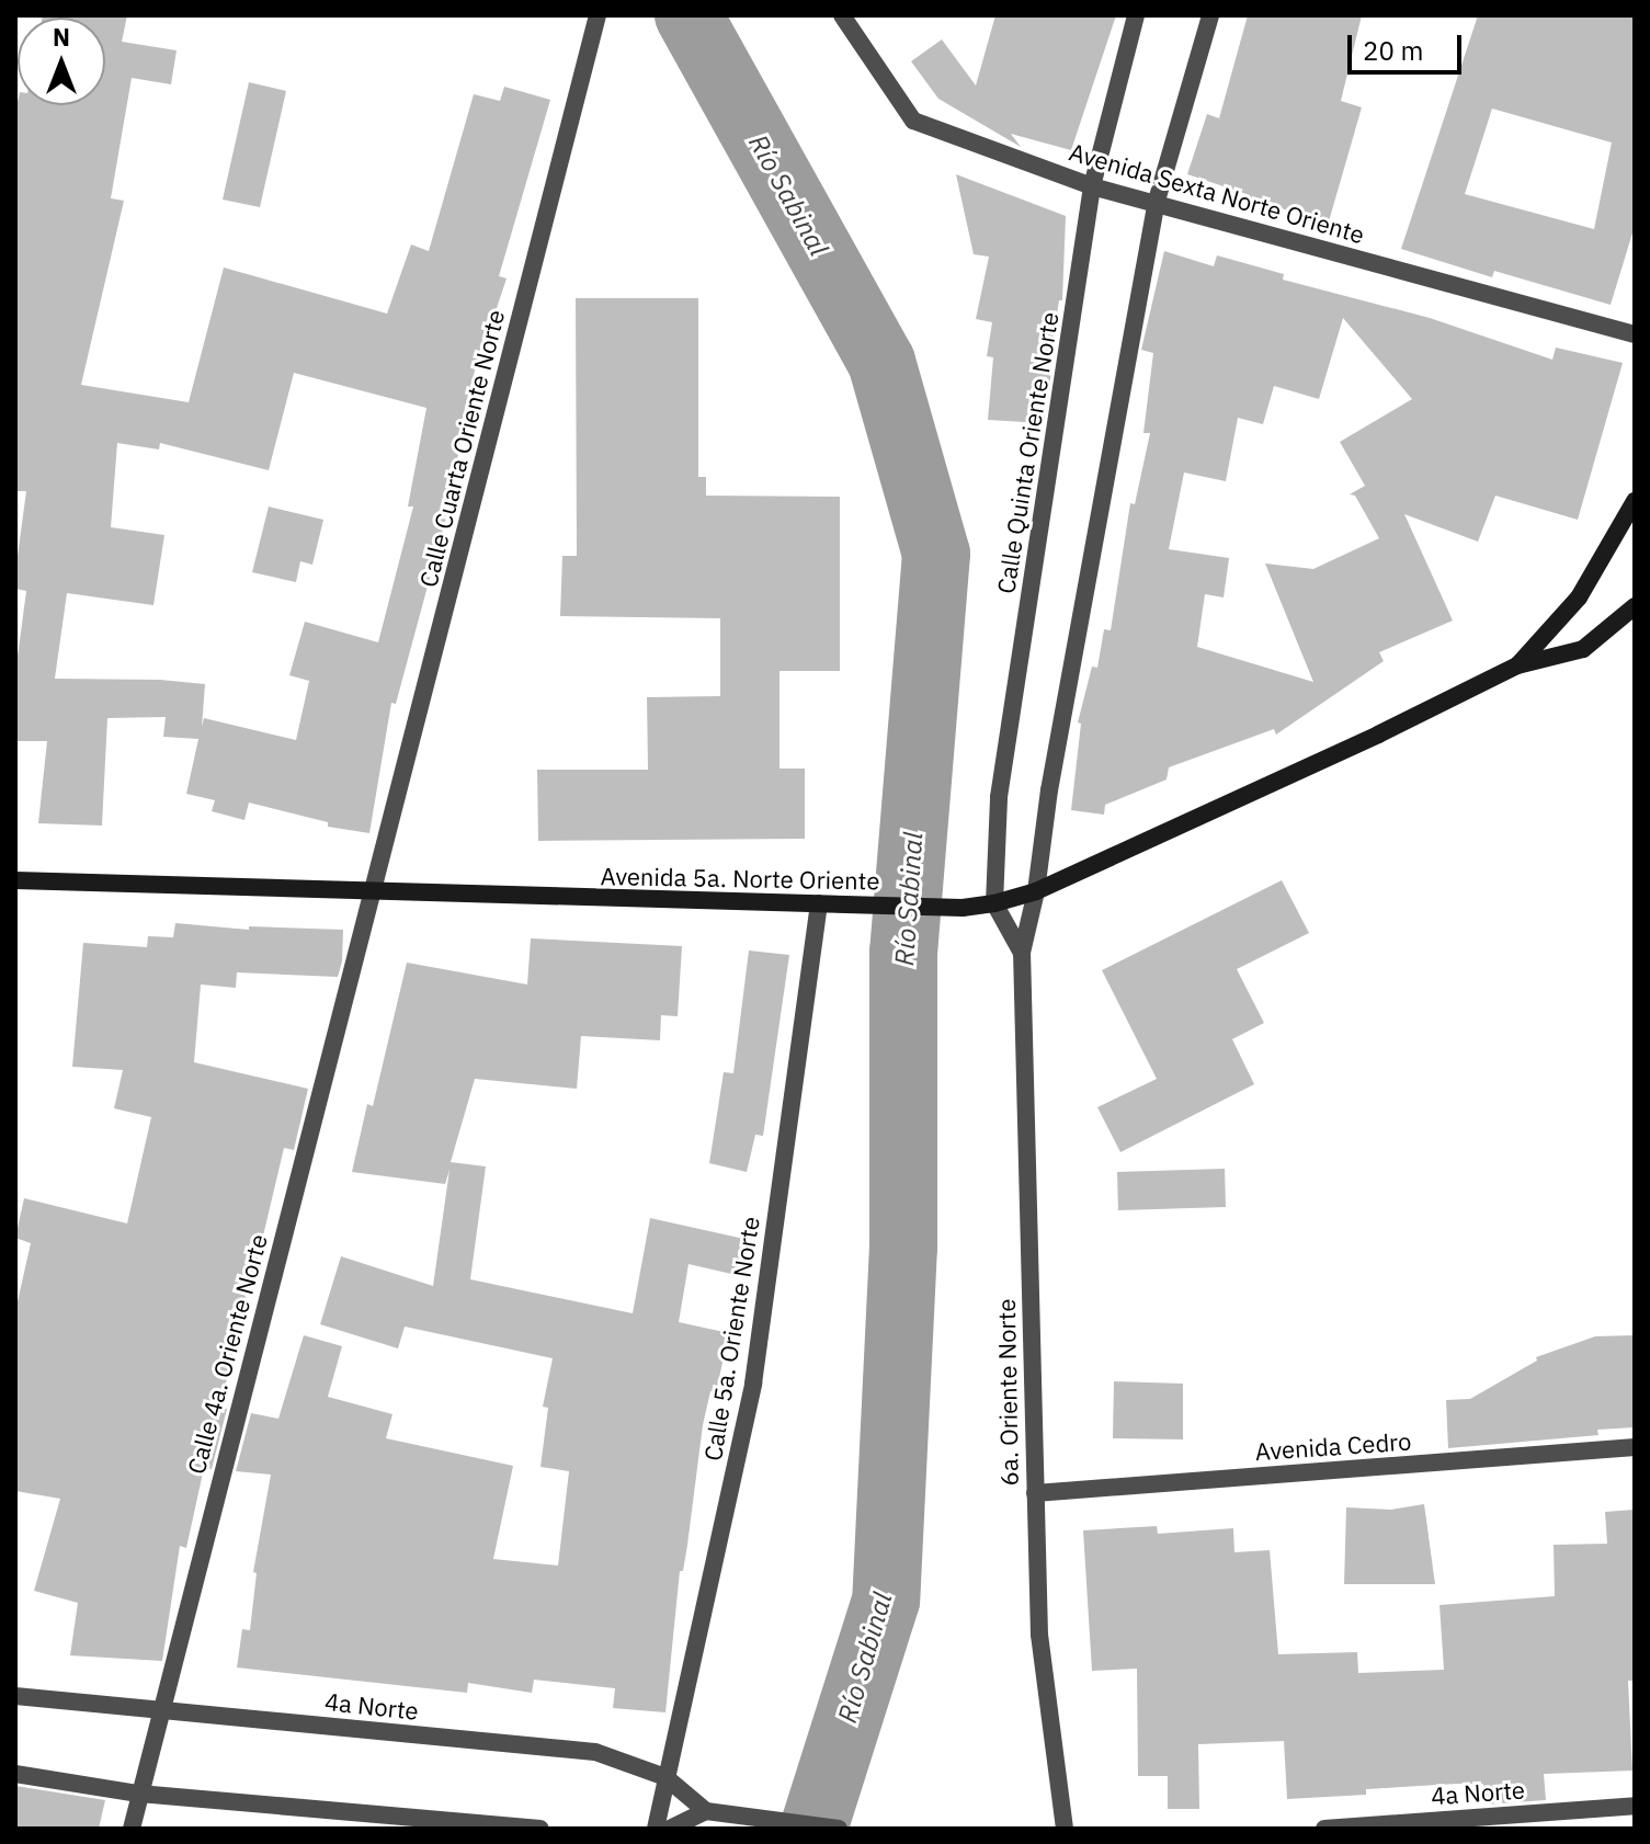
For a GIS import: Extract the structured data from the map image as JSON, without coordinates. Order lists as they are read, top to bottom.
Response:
{
  "streets": {
    "main road": ["Avenida 5a. Norte Oriente"],
    "street": [
      "Avenida Sexta Norte Oriente",
      "Calle Cuarta Oriente Norte",
      "Calle Quinta Oriente Norte",
      "Calle 5a. Oriente Norte",
      "Calle 4a. Oriente Norte",
      "6a. Oriente Norte",
      "Avenida Cedro",
      "4a Norte"
    ]
  },
  "crossings": [
    ["Avenida Sexta Norte Oriente", "Calle Quinta Oriente Norte"],
    ["Calle Cuarta Oriente Norte", "Avenida 5a. Norte Oriente"],
    ["Calle Cuarta Oriente Norte", "Calle 4a. Oriente Norte"],
    ["Calle Quinta Oriente Norte", "Avenida 5a. Norte Oriente"],
    ["Calle Quinta Oriente Norte", "6a. Oriente Norte"],
    ["Avenida 5a. Norte Oriente", "Calle 5a. Oriente Norte"],
    ["Avenida 5a. Norte Oriente", "Calle 4a. Oriente Norte"],
    ["Avenida 5a. Norte Oriente", "6a. Oriente Norte"],
    ["Calle 5a. Oriente Norte", "4a Norte"],
    ["Calle 4a. Oriente Norte", "4a Norte"],
    ["6a. Oriente Norte", "Avenida Cedro"]
  ],
  "water": ["Río Sabinal"],
  "scale_bar": "20 m",
  "north": "top"
}
